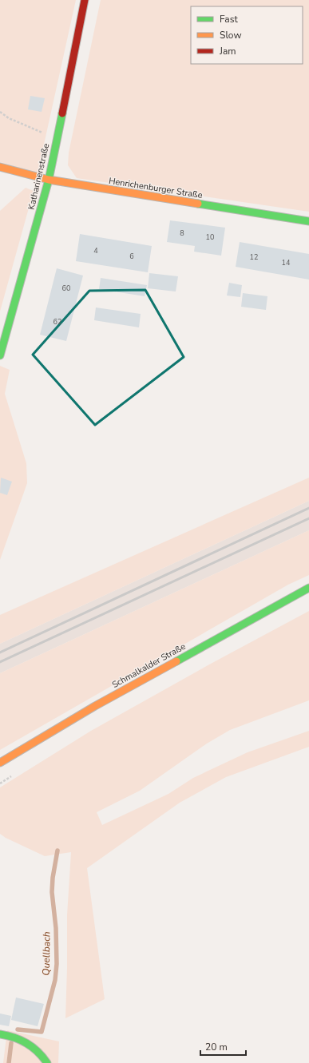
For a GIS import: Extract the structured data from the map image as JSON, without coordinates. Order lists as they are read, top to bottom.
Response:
{
  "streets": {
    "street": ["Katharinenstraße", "Henrichenburger Straße", "Schmalkalder Straße"]
  },
  "crossings": [
    ["Katharinenstraße", "Henrichenburger Straße"]
  ],
  "water": ["Quellbach"],
  "house_numbers": [
    "8",
    "10",
    "4",
    "6",
    "12",
    "14",
    "60",
    "62"
  ],
  "legend": ["Fast", "Slow", "Jam"],
  "scale_bar": "20 m"
}
